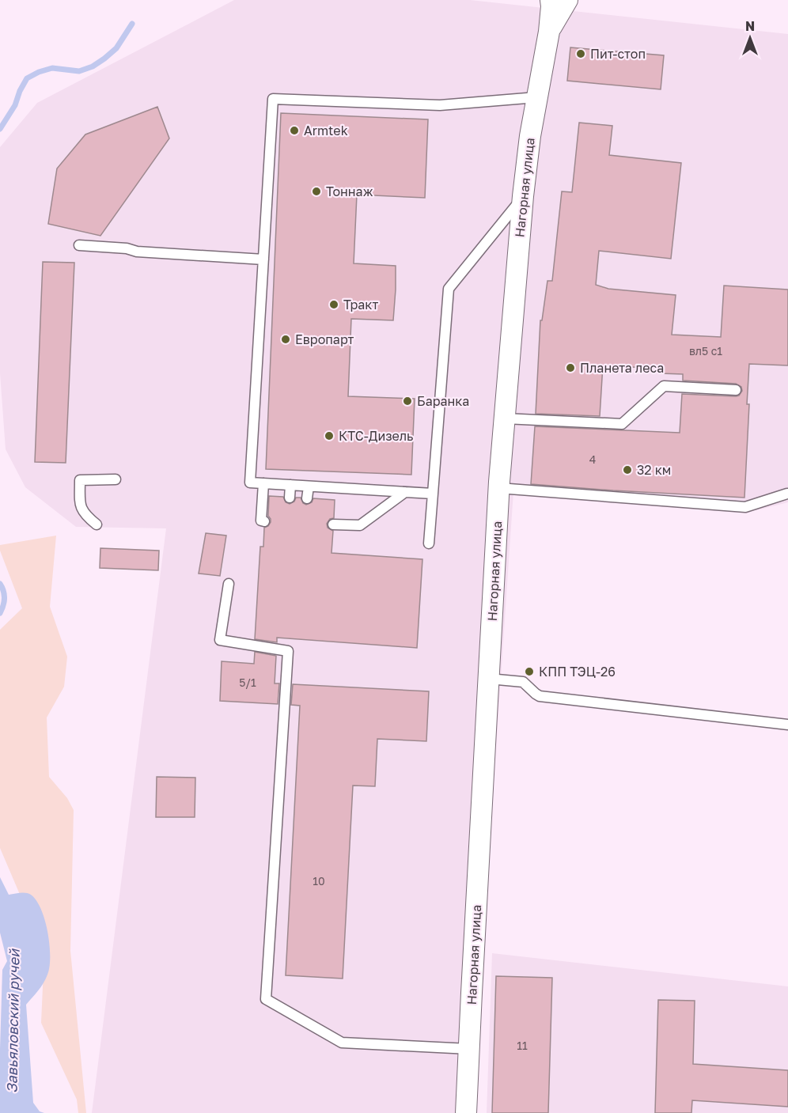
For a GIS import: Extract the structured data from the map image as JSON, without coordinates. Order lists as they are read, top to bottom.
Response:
{
  "streets": {
    "street": ["Нагорная улица"]
  },
  "water": ["Завьяловский ручей"],
  "places": [
    "Пит-стоп",
    "Armtek",
    "Тоннаж",
    "Тракт",
    "Европарт",
    "Планета леса",
    "Баранка",
    "КТС-Дизель",
    "32 км",
    "КПП ТЭЦ-26"
  ],
  "house_numbers": [
    "вл5 с1",
    "4",
    "5/1",
    "10",
    "11"
  ],
  "north": "top"
}
